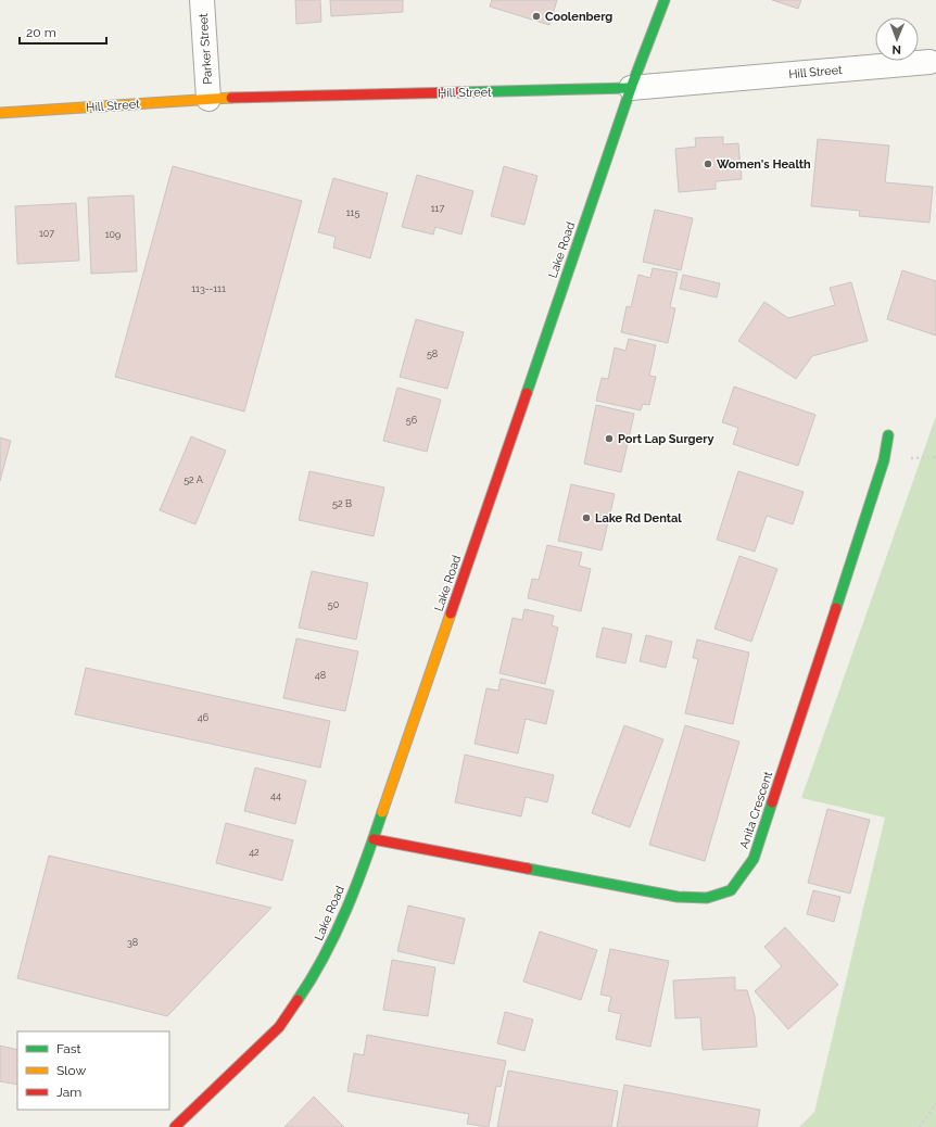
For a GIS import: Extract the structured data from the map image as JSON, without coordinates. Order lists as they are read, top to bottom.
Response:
{
  "streets": {
    "street": [
      "Parker Street",
      "Hill Street",
      "Lake Road",
      "Anita Crescent"
    ]
  },
  "crossings": [
    ["Parker Street", "Hill Street"],
    ["Hill Street", "Lake Road"],
    ["Lake Road", "Anita Crescent"]
  ],
  "places": [
    "Coolenberg",
    "Women's Health",
    "Port Lap Surgery",
    "Lake Rd Dental"
  ],
  "house_numbers": [
    "117",
    "115",
    "107",
    "109",
    "113--111",
    "58",
    "56",
    "52 A",
    "52 B",
    "50",
    "48",
    "46",
    "44",
    "42",
    "38"
  ],
  "legend": ["Fast", "Slow", "Jam"],
  "scale_bar": "20 m",
  "north": "bottom"
}
